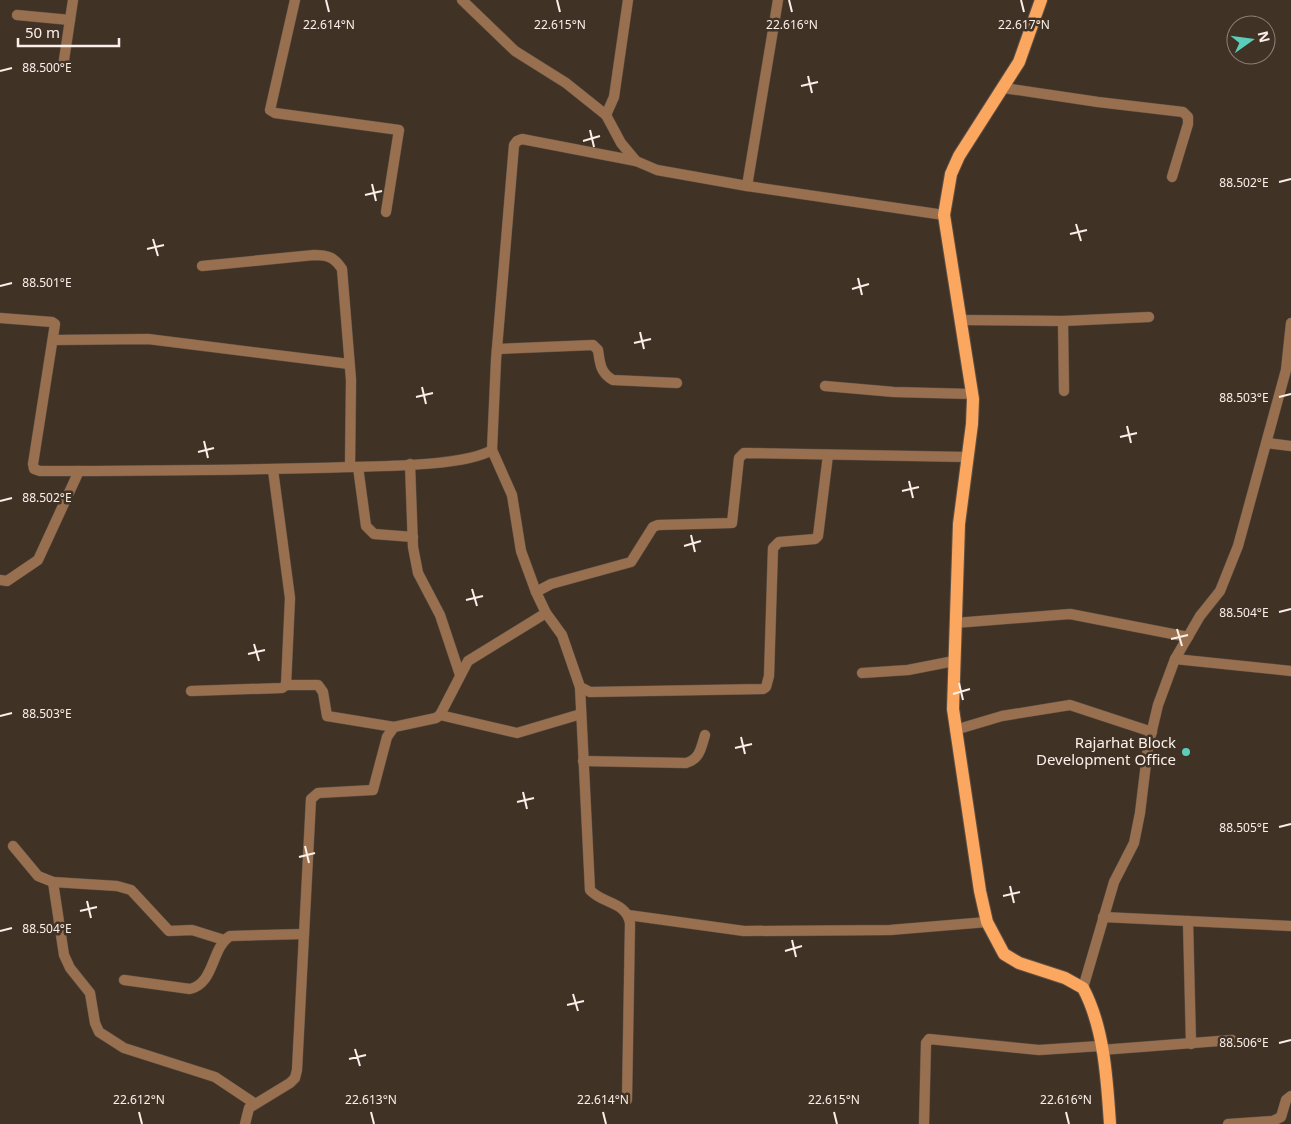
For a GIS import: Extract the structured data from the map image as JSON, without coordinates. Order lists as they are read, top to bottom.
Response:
{
  "places": ["Rajarhat Block Development Office"],
  "scale_bar": "50 m",
  "north": "right",
  "coordinates": [
    "22.614°N",
    "22.615°N",
    "22.617°N",
    "22.616°N",
    "88.500°E",
    "88.502°E",
    "88.501°E",
    "88.503°E",
    "88.504°E",
    "88.505°E",
    "88.506°E",
    "22.612°N",
    "22.613°N"
  ]
}
